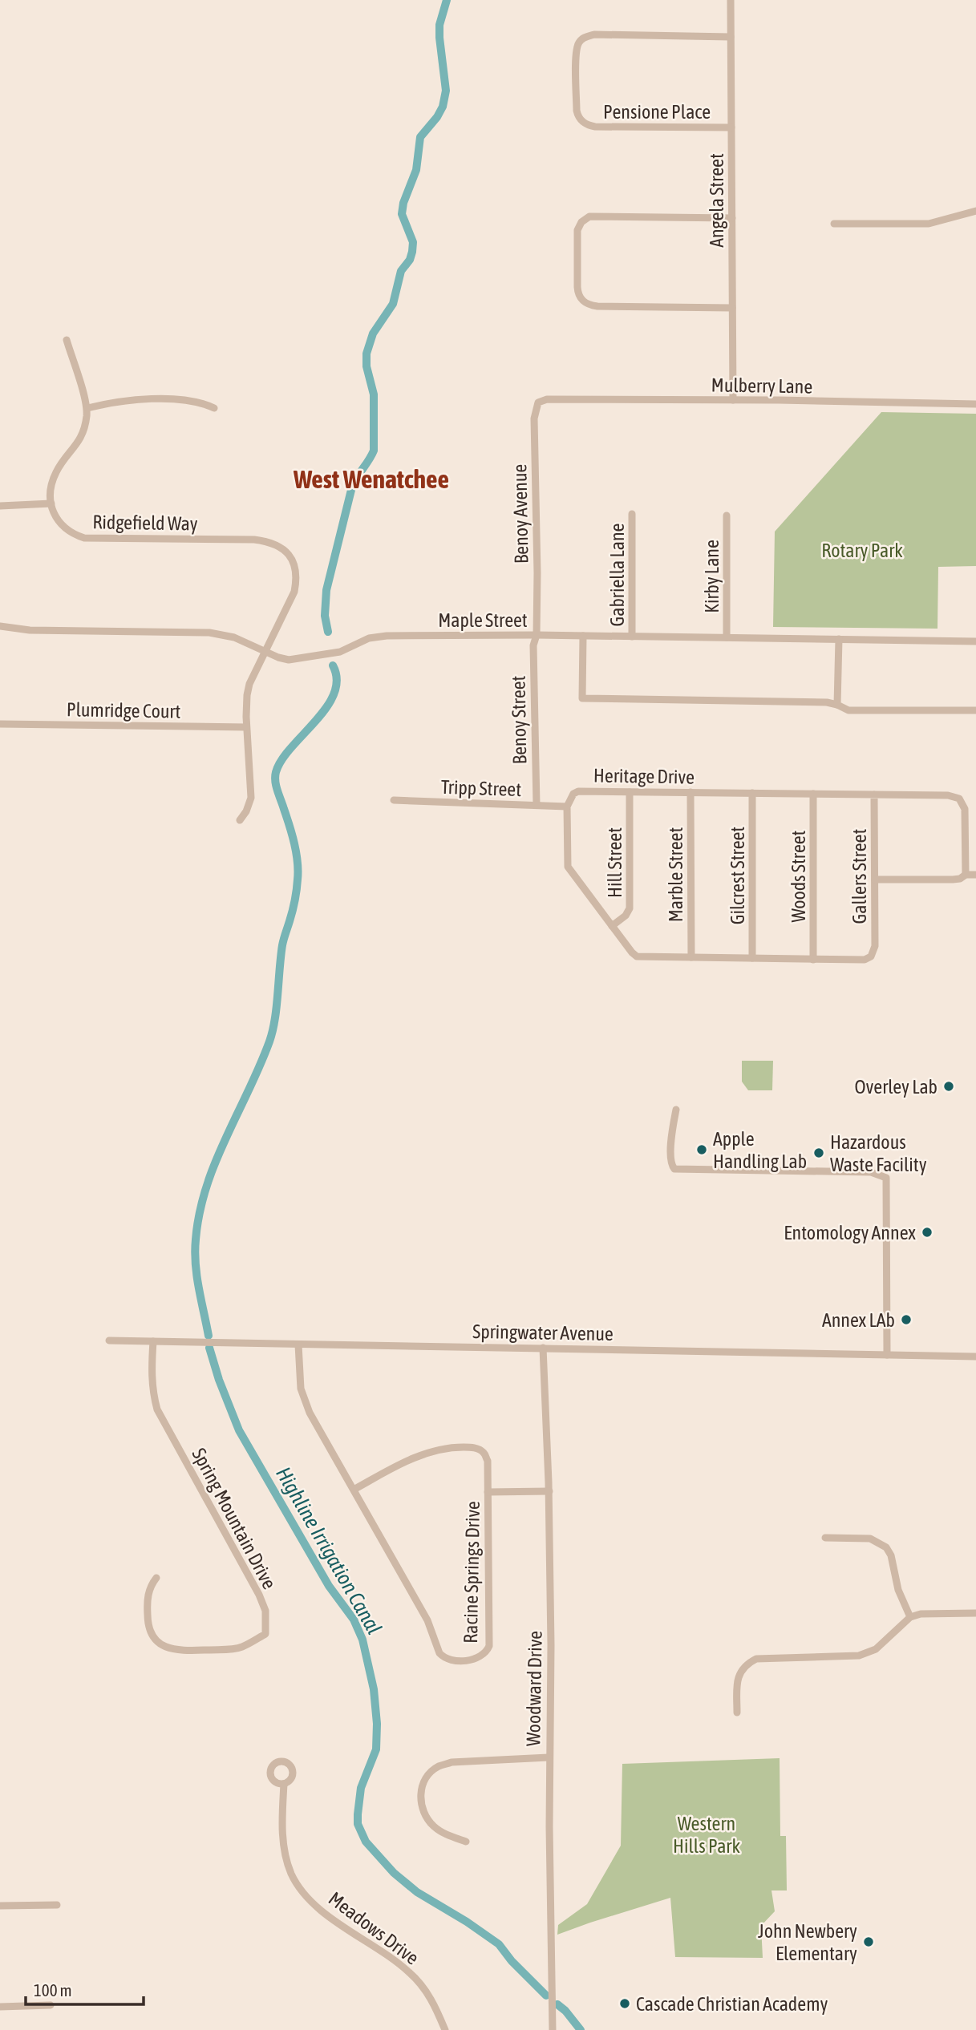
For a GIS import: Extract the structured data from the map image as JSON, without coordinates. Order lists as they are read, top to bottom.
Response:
{
  "streets": {
    "street": [
      "Pensione Place",
      "Angela Street",
      "Mulberry Lane",
      "Benoy Avenue",
      "Ridgefield Way",
      "Gabriella Lane",
      "Kirby Lane",
      "Maple Street",
      "Plumridge Court",
      "Benoy Street",
      "Heritage Drive",
      "Tripp Street",
      "Hill Street",
      "Marble Street",
      "Gilcrest Street",
      "Woods Street",
      "Gallers Street",
      "Springwater Avenue",
      "Spring Mountain Drive",
      "Racine Springs Drive",
      "Woodward Drive",
      "Meadows Drive"
    ]
  },
  "crossings": [
    ["Pensione Place", "Angela Street"],
    ["Angela Street", "Mulberry Lane"],
    ["Mulberry Lane", "Benoy Avenue"],
    ["Benoy Avenue", "Maple Street"],
    ["Benoy Avenue", "Benoy Street"],
    ["Ridgefield Way", "Maple Street"],
    ["Ridgefield Way", "Plumridge Court"],
    ["Gabriella Lane", "Maple Street"],
    ["Kirby Lane", "Maple Street"],
    ["Maple Street", "Benoy Street"],
    ["Benoy Street", "Tripp Street"],
    ["Heritage Drive", "Tripp Street"],
    ["Heritage Drive", "Hill Street"],
    ["Heritage Drive", "Marble Street"],
    ["Heritage Drive", "Gilcrest Street"],
    ["Heritage Drive", "Woods Street"],
    ["Heritage Drive", "Gallers Street"],
    ["Woods Street", "Gallers Street"],
    ["Springwater Avenue", "Spring Mountain Drive"],
    ["Springwater Avenue", "Racine Springs Drive"],
    ["Springwater Avenue", "Woodward Drive"],
    ["Racine Springs Drive", "Woodward Drive"]
  ],
  "districts": ["West Wenatchee"],
  "water": ["Highline Irrigation Canal"],
  "parks": ["Rotary Park", "Western Hills Park"],
  "places": [
    "Overley Lab",
    "Apple Handling Lab",
    "Hazardous Waste Facility",
    "Entomology Annex",
    "Annex LAb",
    "John Newbery Elementary",
    "Cascade Christian Academy"
  ],
  "scale_bar": "100 m"
}
